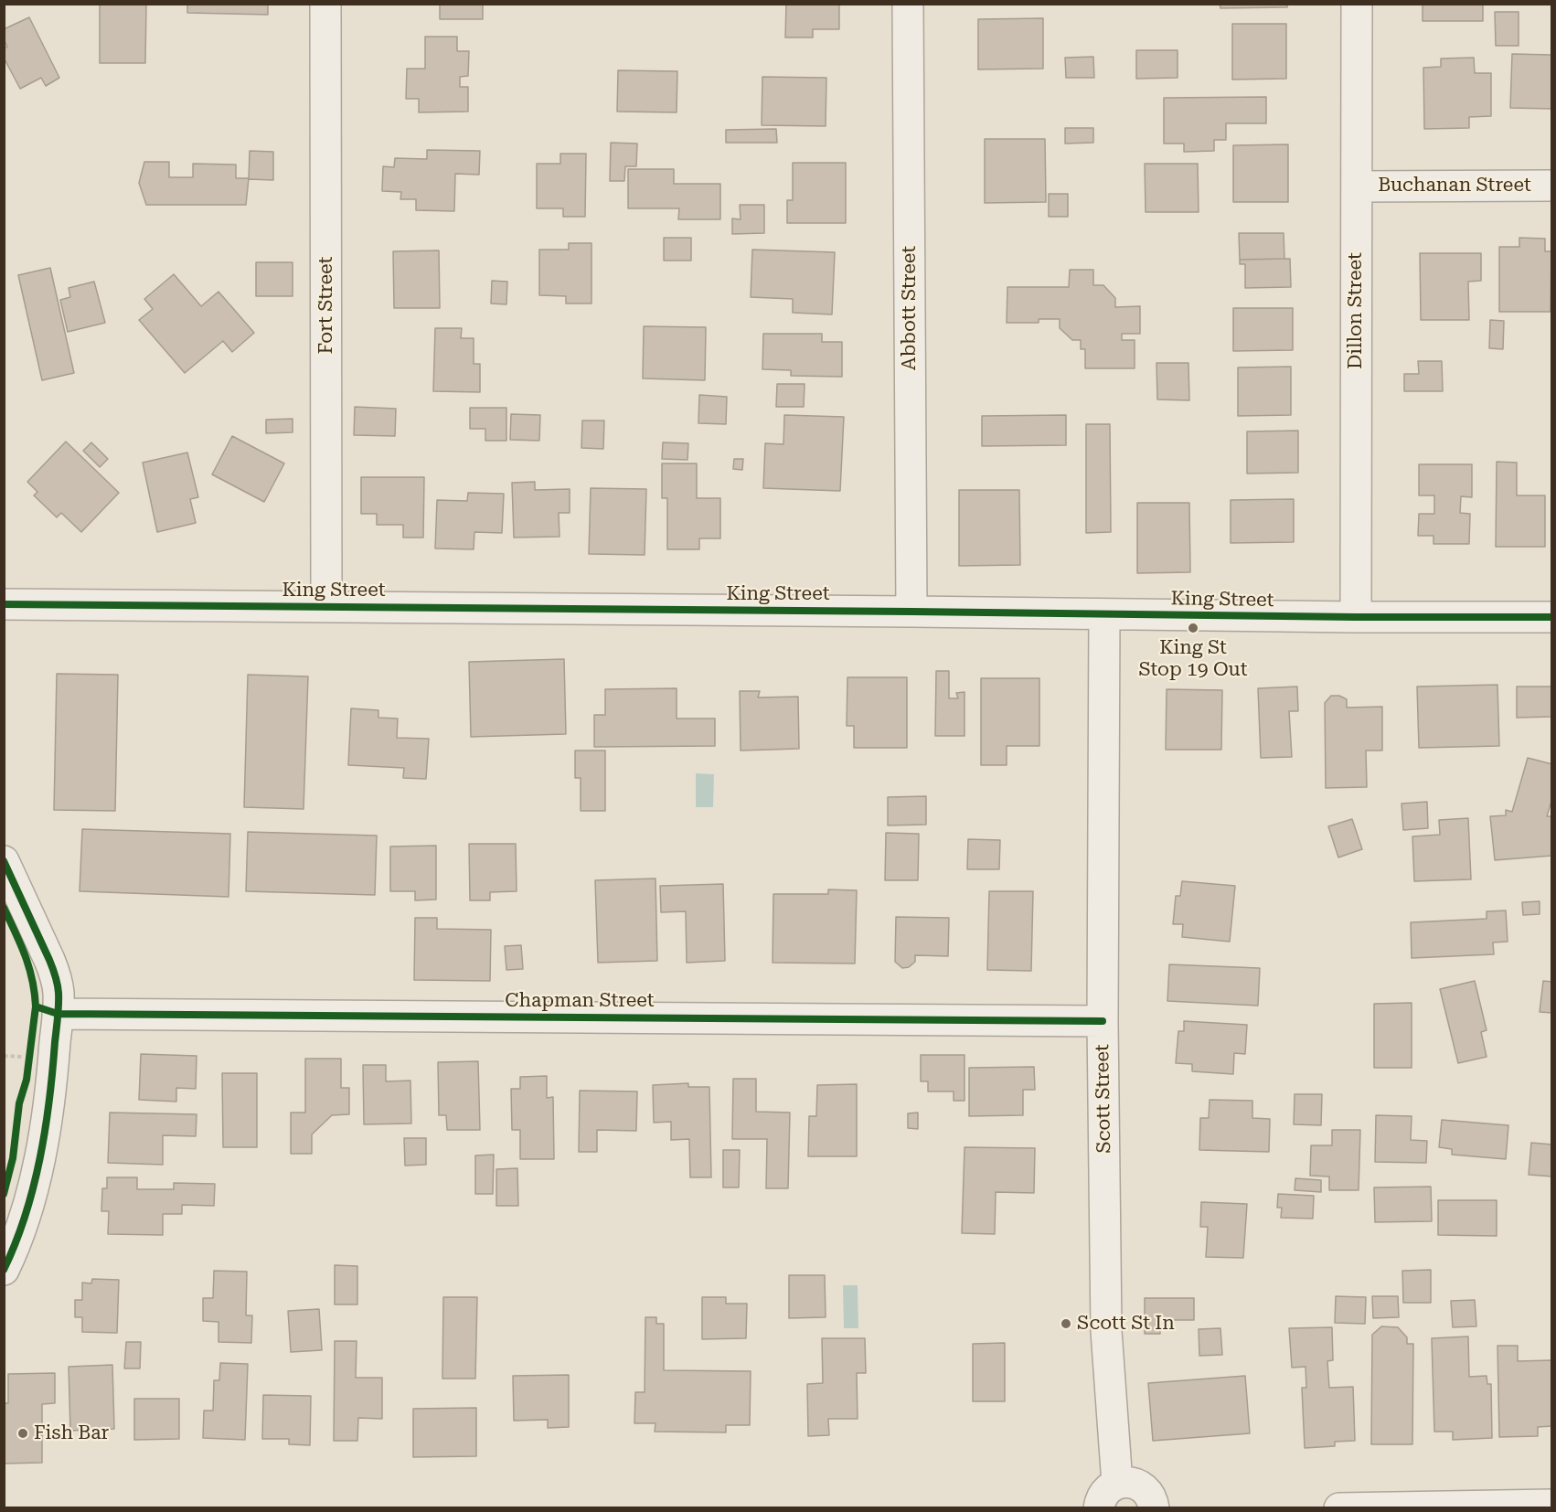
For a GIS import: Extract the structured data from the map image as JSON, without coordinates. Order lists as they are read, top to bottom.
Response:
{
  "streets": {
    "street": [
      "Buchanan Street",
      "Fort Street",
      "Abbott Street",
      "Dillon Street",
      "King Street",
      "Chapman Street",
      "Scott Street"
    ]
  },
  "crossings": [
    ["Buchanan Street", "Dillon Street"],
    ["Fort Street", "King Street"],
    ["Abbott Street", "King Street"],
    ["Dillon Street", "King Street"],
    ["King Street", "Scott Street"],
    ["Chapman Street", "Scott Street"]
  ],
  "places": ["King St Stop 19 Out", "Scott St In", "Fish Bar"]
}
